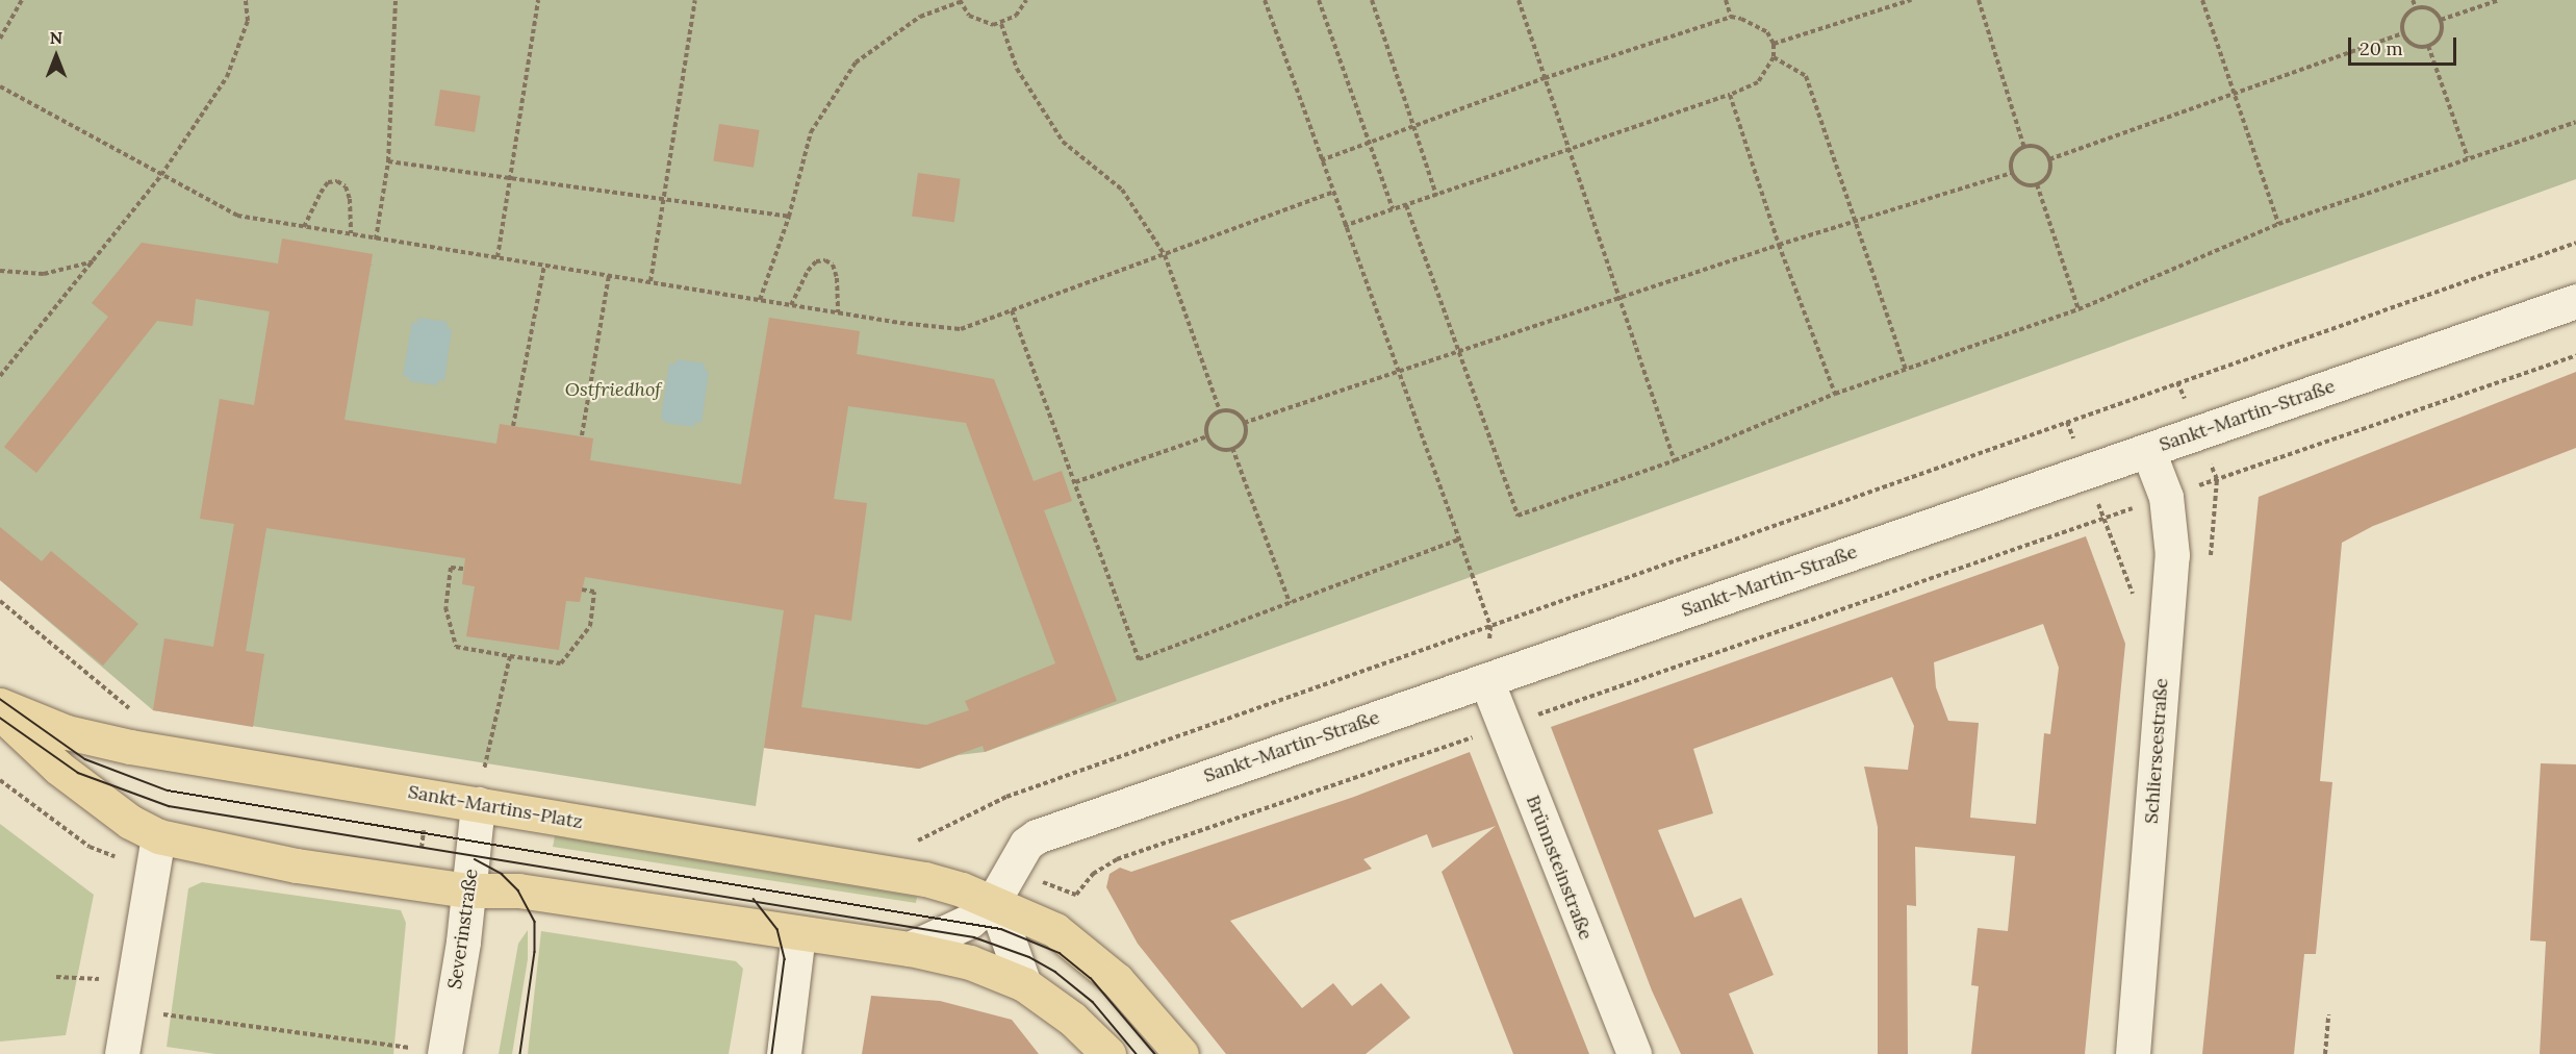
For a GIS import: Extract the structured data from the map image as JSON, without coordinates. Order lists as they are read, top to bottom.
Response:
{
  "streets": {
    "main road": ["Sankt-Martins-Platz"],
    "street": [
      "Sankt-Martin-Straße",
      "Schlierseestraße",
      "Brünnsteinstraße",
      "Severinstraße"
    ]
  },
  "crossings": [
    ["Sankt-Martin-Straße", "Schlierseestraße"],
    ["Sankt-Martin-Straße", "Sankt-Martins-Platz"],
    ["Sankt-Martin-Straße", "Brünnsteinstraße"],
    ["Sankt-Martins-Platz", "Severinstraße"]
  ],
  "parks": ["Ostfriedhof"],
  "scale_bar": "20 m",
  "north": "top"
}
